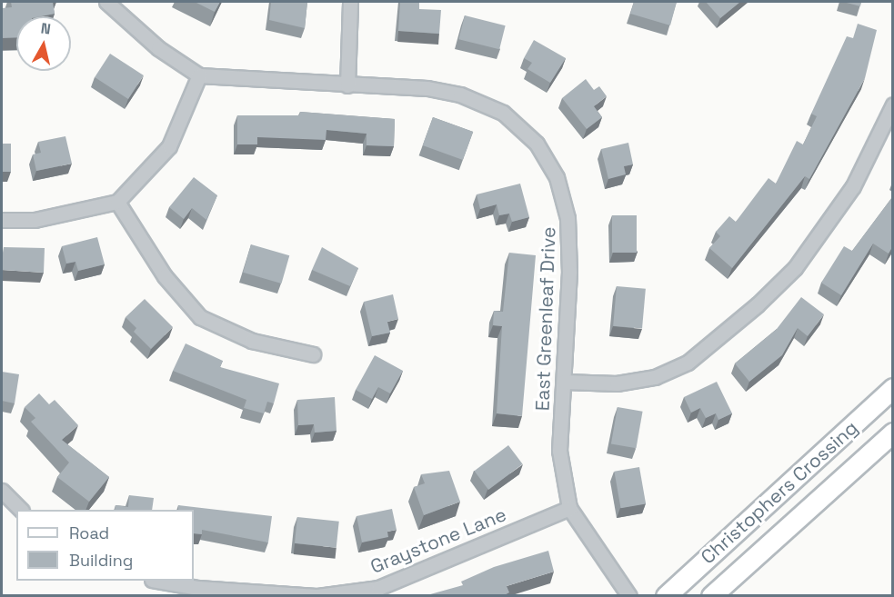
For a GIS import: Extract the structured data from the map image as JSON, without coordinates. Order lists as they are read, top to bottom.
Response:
{
  "streets": {
    "street": ["East Greenleaf Drive", "Christophers Crossing", "Graystone Lane"]
  },
  "crossings": [
    ["East Greenleaf Drive", "Graystone Lane"]
  ],
  "legend": ["Road", "Building"],
  "north": "top"
}
